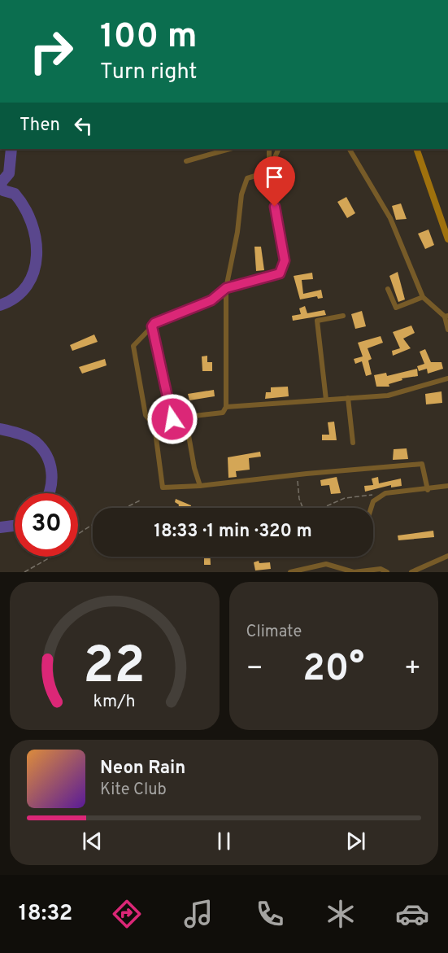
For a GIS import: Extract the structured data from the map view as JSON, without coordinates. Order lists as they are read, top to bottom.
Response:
{
  "page": {
    "turn": ["100 m", "Turn right"],
    "then": "Then",
    "limit": "30",
    "trip": "18:33 · 1 min · 320 m",
    "tile": "Climate",
    "heat": ["−", "20°", "+"],
    "song": ["Neon Rain", "Kite Club"],
    "tabs": "18:32",
    "gauge": ["22", "km/h"]
  }
}
